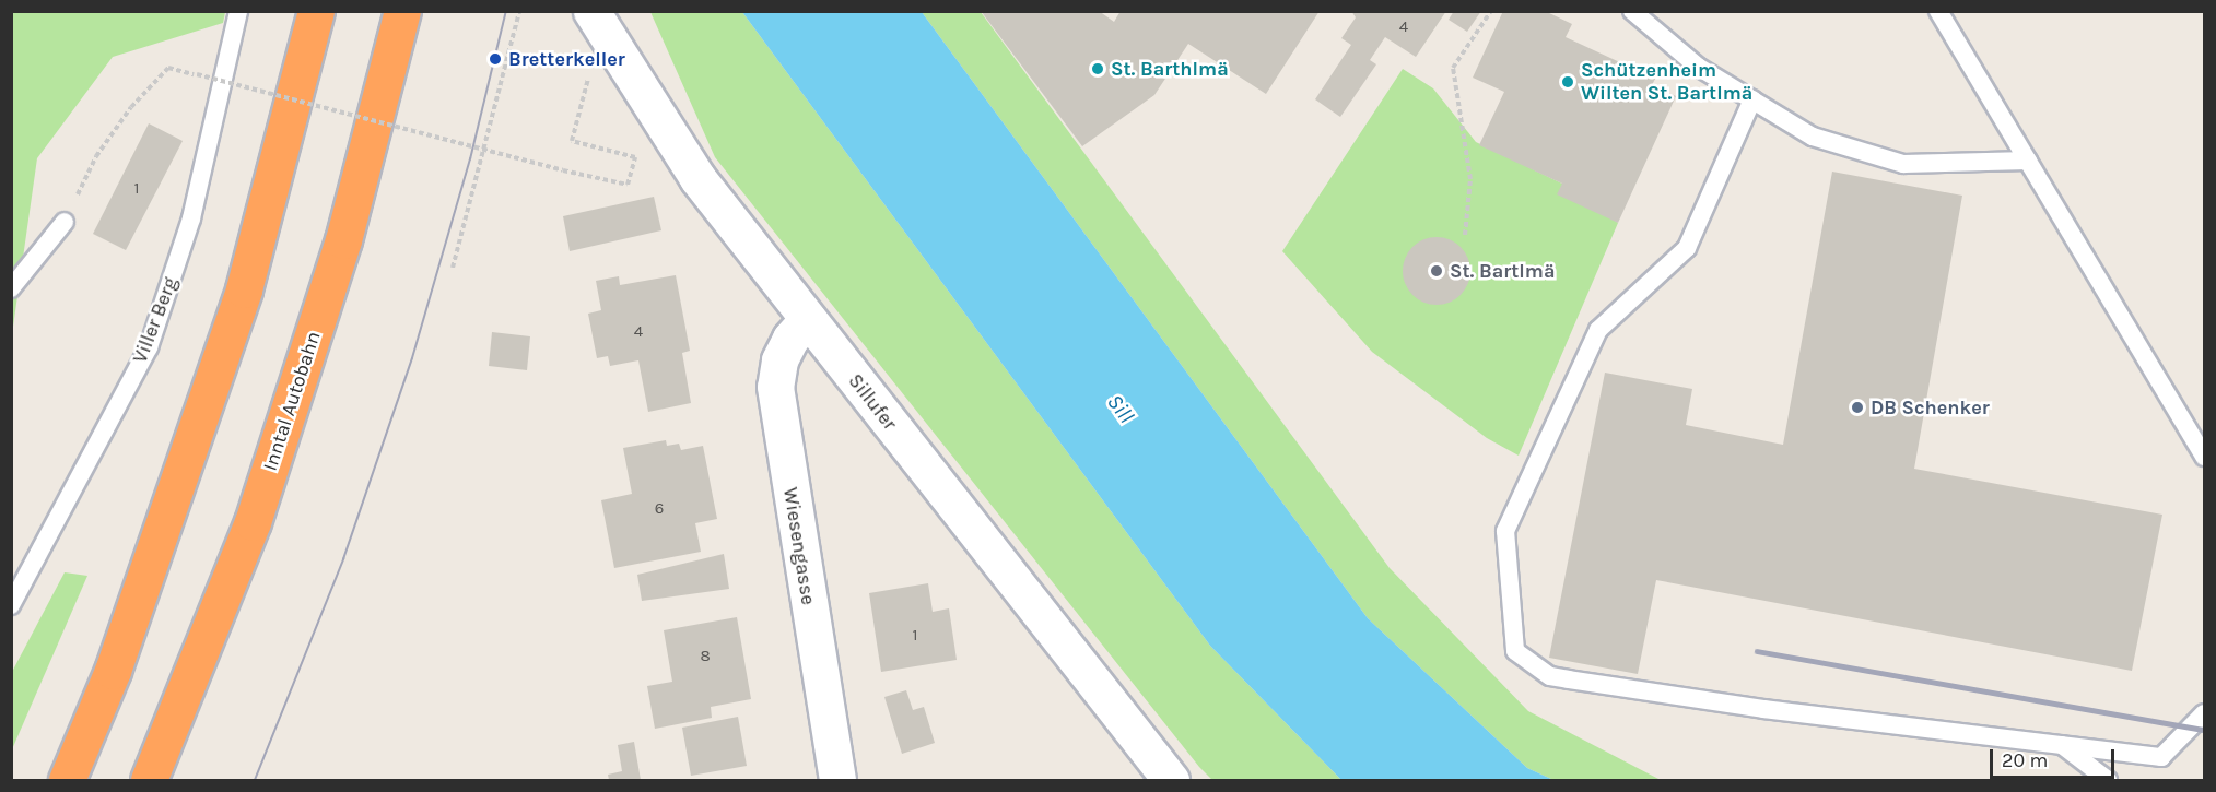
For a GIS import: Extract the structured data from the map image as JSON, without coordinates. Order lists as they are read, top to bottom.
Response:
{
  "streets": {
    "highway": ["Inntal Autobahn"],
    "street": ["Sillufer", "Wiesengasse"],
    "lane": ["Viller Berg"]
  },
  "crossings": [
    ["Sillufer", "Wiesengasse"]
  ],
  "water": ["Sill"],
  "places": [
    "Bretterkeller",
    "St. Barthlmä",
    "Schützenheim Wilten St. Bartlmä",
    "St. Bartlmä",
    "DB Schenker"
  ],
  "house_numbers": [
    "4",
    "1",
    "4",
    "6",
    "1",
    "8"
  ],
  "scale_bar": "20 m"
}
